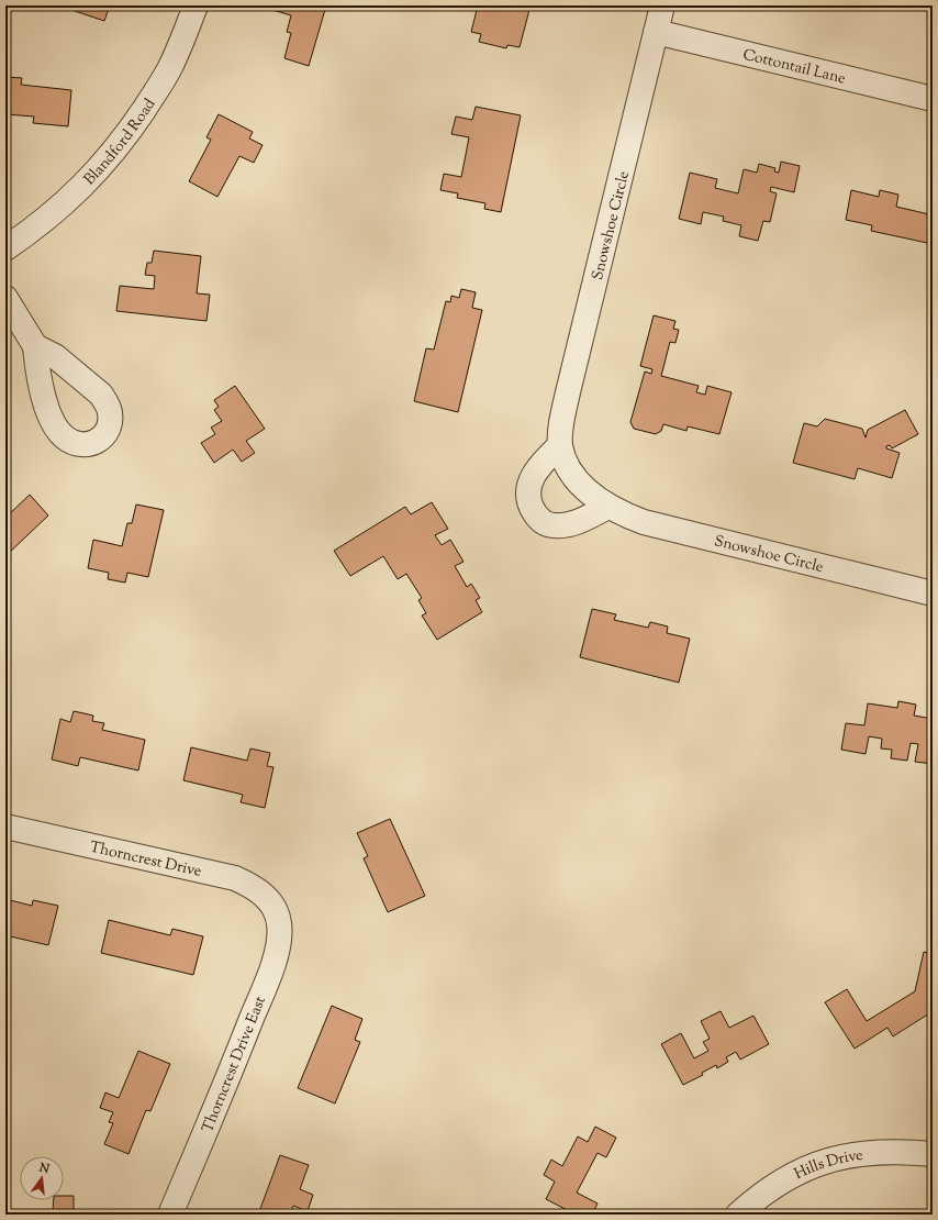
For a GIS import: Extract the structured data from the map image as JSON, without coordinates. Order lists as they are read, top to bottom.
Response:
{
  "streets": {
    "street": [
      "Cottontail Lane",
      "Blandford Road",
      "Snowshoe Circle",
      "Thorncrest Drive",
      "Thorncrest Drive East",
      "Hills Drive"
    ]
  },
  "crossings": [
    ["Cottontail Lane", "Snowshoe Circle"],
    ["Thorncrest Drive", "Thorncrest Drive East"]
  ],
  "north": "top"
}
